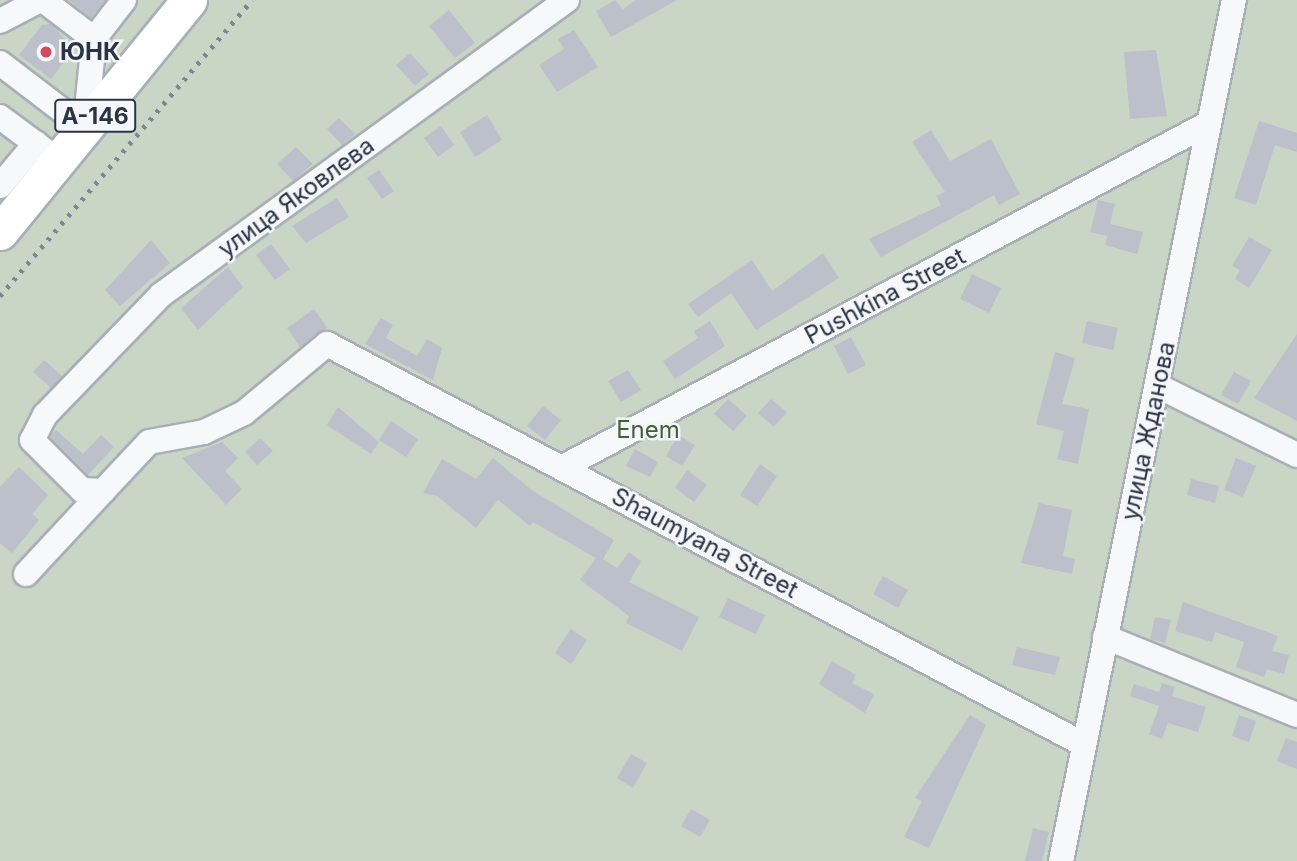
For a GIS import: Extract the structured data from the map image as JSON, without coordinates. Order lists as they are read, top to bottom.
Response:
{
  "streets": {
    "highway": ["А-146"],
    "street": [
      "улица Яковлева",
      "Pushkina Street",
      "улица Жданова",
      "Shaumyana Street"
    ]
  },
  "crossings": [
    ["улица Яковлева", "Shaumyana Street"],
    ["Pushkina Street", "улица Жданова"],
    ["Pushkina Street", "Shaumyana Street"],
    ["улица Жданова", "Shaumyana Street"]
  ],
  "parks": ["Enem"],
  "places": ["ЮНК"]
}
